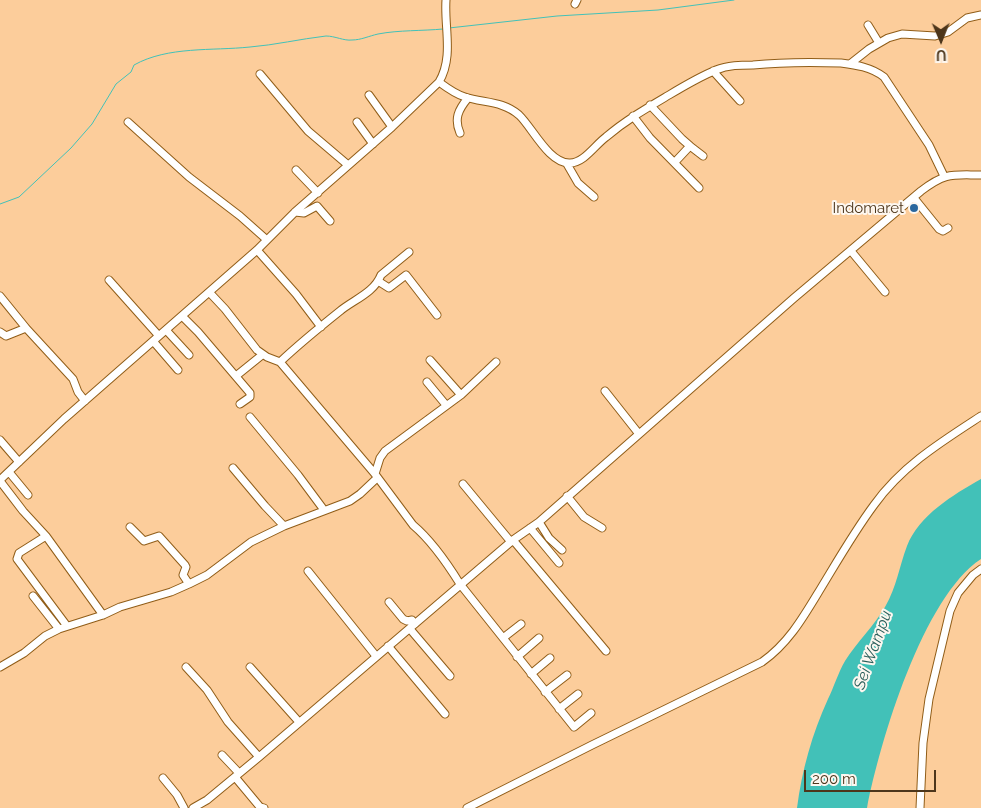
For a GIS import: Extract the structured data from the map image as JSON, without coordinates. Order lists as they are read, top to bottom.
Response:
{
  "water": ["Sei Wampu"],
  "places": ["Indomaret"],
  "scale_bar": "200 m",
  "north": "bottom"
}
